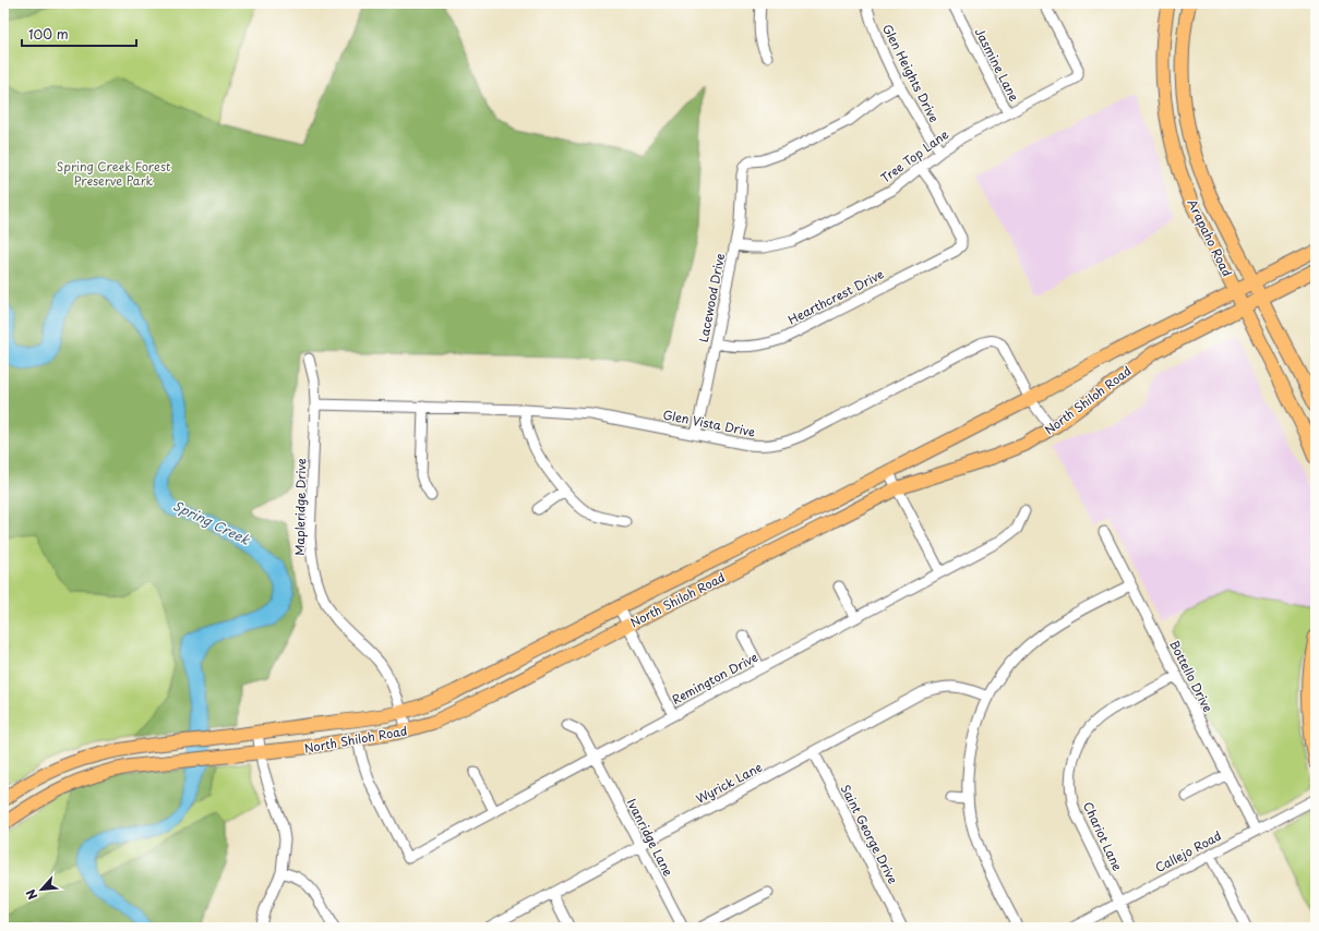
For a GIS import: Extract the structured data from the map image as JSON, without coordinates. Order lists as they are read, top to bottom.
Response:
{
  "streets": {
    "main road": ["Arapaho Road", "North Shiloh Road"],
    "street": [
      "Jasmine Lane",
      "Glen Heights Drive",
      "Tree Top Lane",
      "Hearthcrest Drive",
      "Lacewood Drive",
      "Glen Vista Drive",
      "Mapleridge Drive",
      "Bottello Drive",
      "Remington Drive",
      "Wyrick Lane",
      "Saint George Drive",
      "Chariot Lane",
      "Ivanridge Lane",
      "Callejo Road"
    ]
  },
  "crossings": [
    ["Jasmine Lane", "Tree Top Lane"],
    ["Glen Heights Drive", "Tree Top Lane"],
    ["Glen Heights Drive", "Lacewood Drive"],
    ["Tree Top Lane", "Hearthcrest Drive"],
    ["Tree Top Lane", "Lacewood Drive"],
    ["Arapaho Road", "North Shiloh Road"],
    ["Hearthcrest Drive", "Lacewood Drive"],
    ["Lacewood Drive", "Glen Vista Drive"],
    ["North Shiloh Road", "Glen Vista Drive"],
    ["North Shiloh Road", "Mapleridge Drive"],
    ["North Shiloh Road", "Remington Drive"],
    ["Glen Vista Drive", "Mapleridge Drive"],
    ["Bottello Drive", "Chariot Lane"],
    ["Bottello Drive", "Callejo Road"],
    ["Remington Drive", "Ivanridge Lane"],
    ["Wyrick Lane", "Saint George Drive"],
    ["Wyrick Lane", "Ivanridge Lane"],
    ["Chariot Lane", "Callejo Road"]
  ],
  "water": ["Spring Creek"],
  "parks": ["Spring Creek Forest Preserve Park"],
  "scale_bar": "100 m",
  "north": "bottom left"
}
